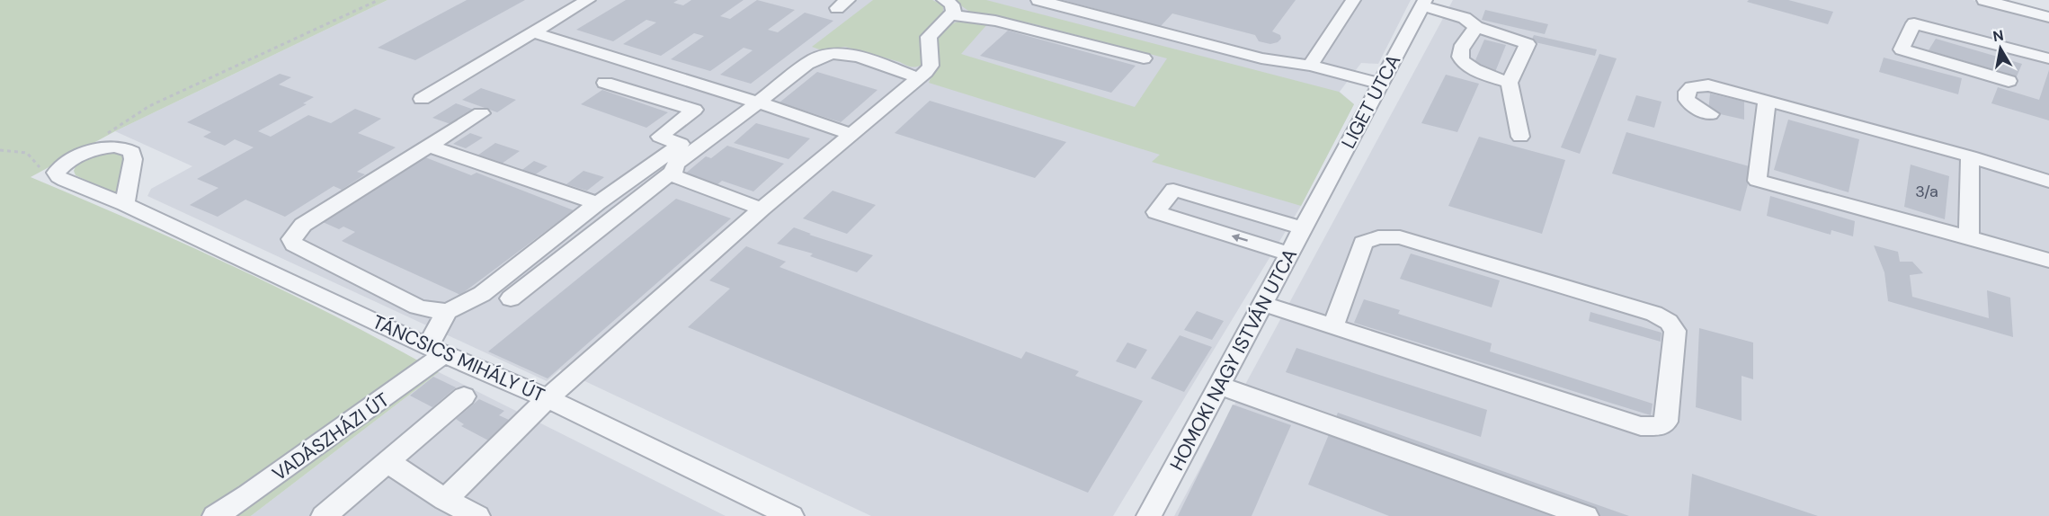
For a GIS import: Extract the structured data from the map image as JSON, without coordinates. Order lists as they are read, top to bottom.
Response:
{
  "streets": {
    "street": [
      "LIGET UTCA",
      "TÁNCSICS MIHÁLY ÚT",
      "HOMOKI NAGY ISTVÁN UTCA",
      "VADÁSZHÁZI ÚT"
    ]
  },
  "crossings": [
    ["LIGET UTCA", "HOMOKI NAGY ISTVÁN UTCA"],
    ["TÁNCSICS MIHÁLY ÚT", "VADÁSZHÁZI ÚT"]
  ],
  "house_numbers": ["3/a"],
  "north": "top"
}
